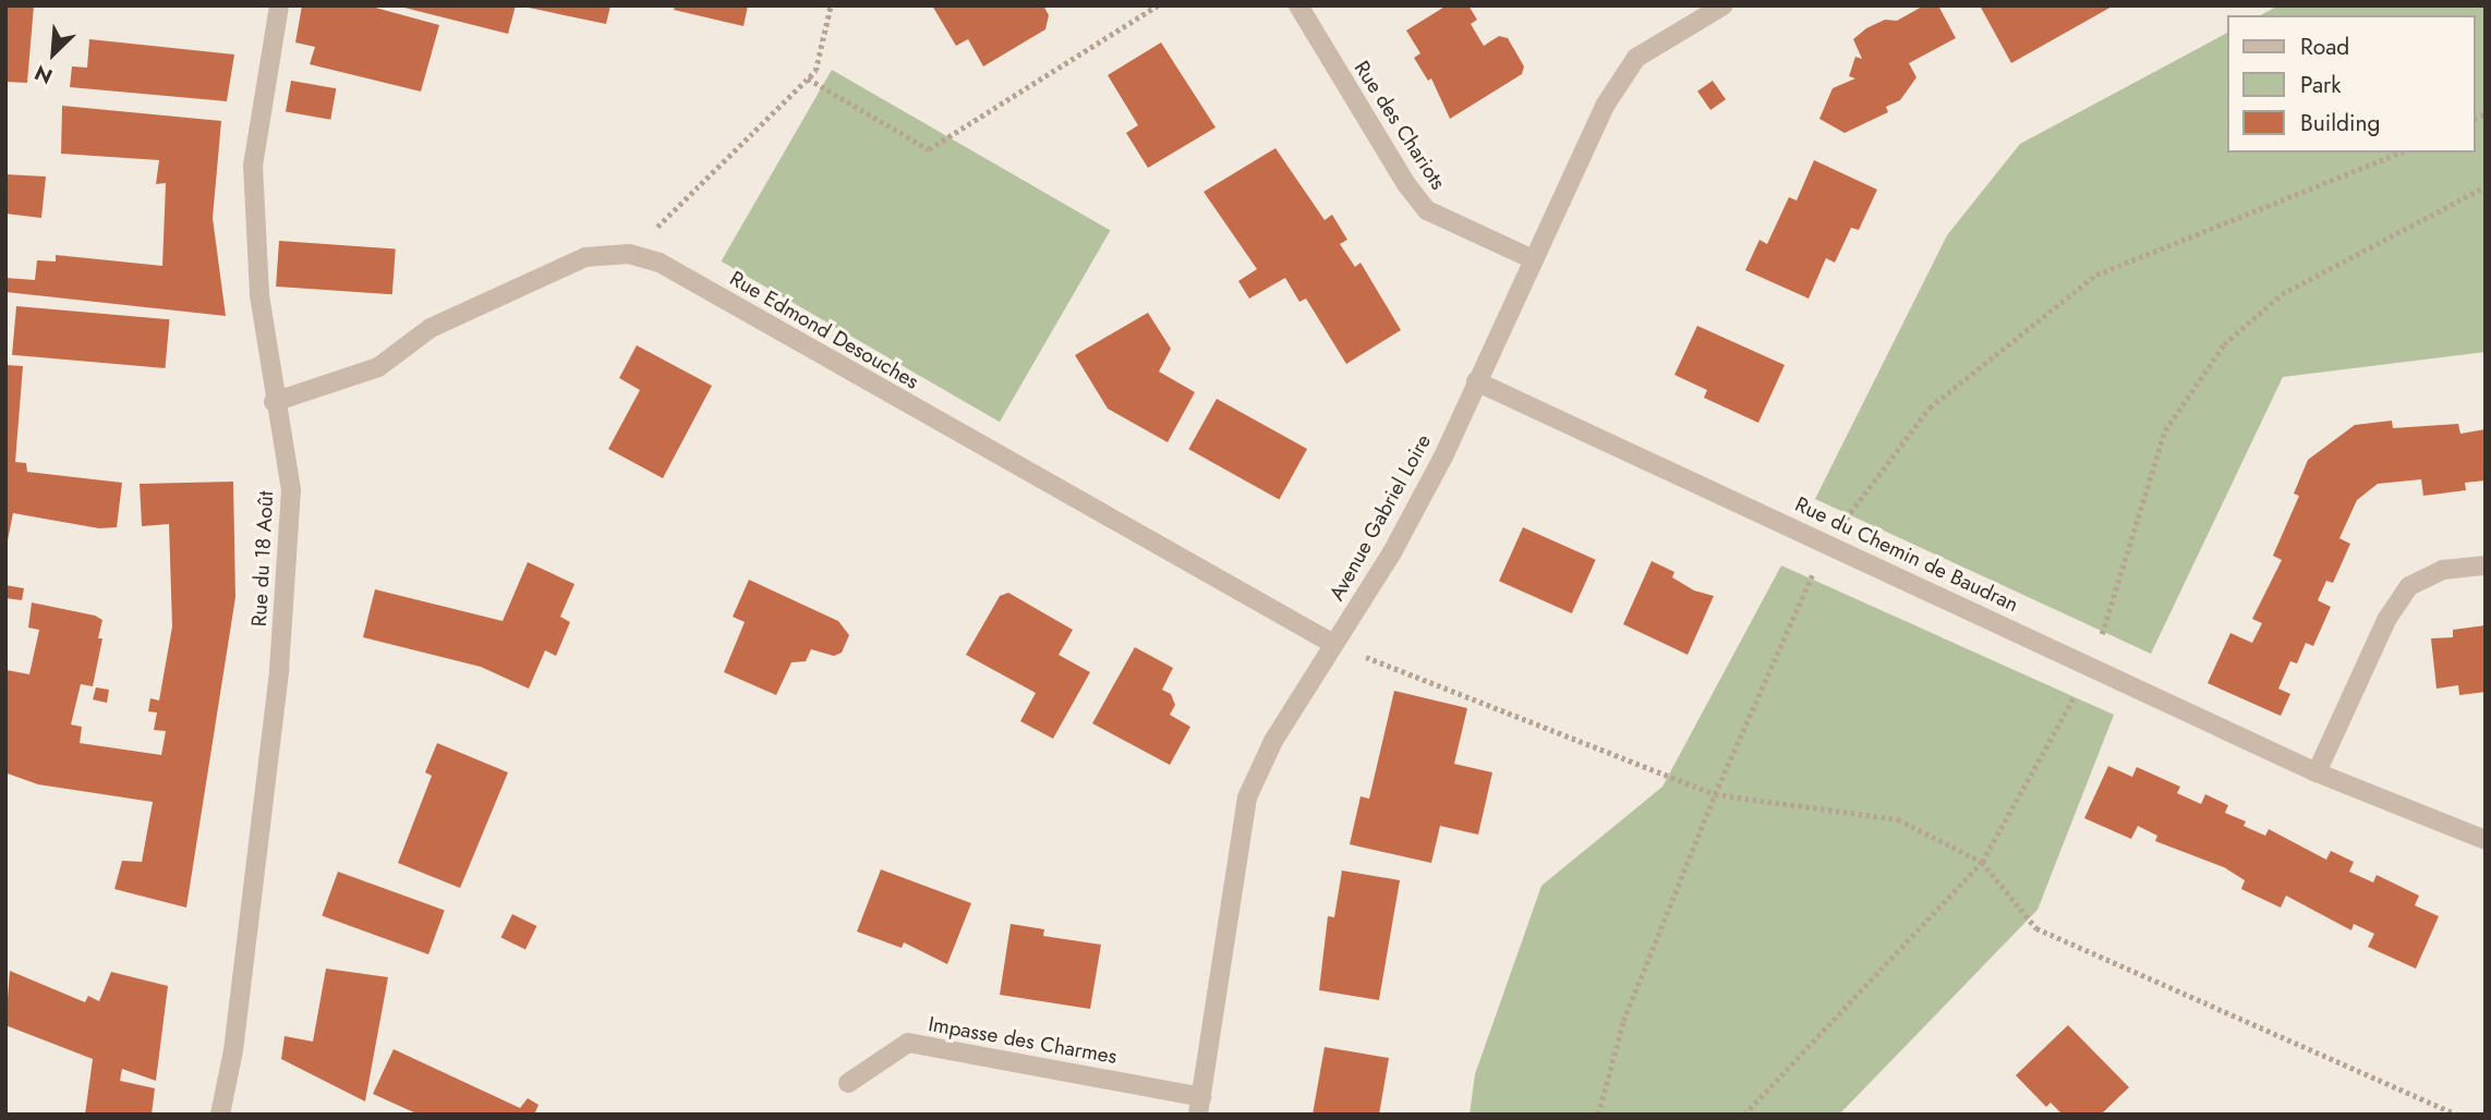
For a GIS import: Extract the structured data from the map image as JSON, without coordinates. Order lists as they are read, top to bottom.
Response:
{
  "streets": {
    "street": [
      "Rue des Chariots",
      "Rue Edmond Desouches",
      "Avenue Gabriel Loire",
      "Rue du Chemin de Baudran",
      "Rue du 18 Août",
      "Impasse des Charmes"
    ]
  },
  "crossings": [
    ["Rue des Chariots", "Avenue Gabriel Loire"],
    ["Rue Edmond Desouches", "Avenue Gabriel Loire"],
    ["Rue Edmond Desouches", "Rue du 18 Août"],
    ["Avenue Gabriel Loire", "Rue du Chemin de Baudran"],
    ["Avenue Gabriel Loire", "Impasse des Charmes"]
  ],
  "legend": ["Road", "Park", "Building"],
  "north": "bottom left"
}
